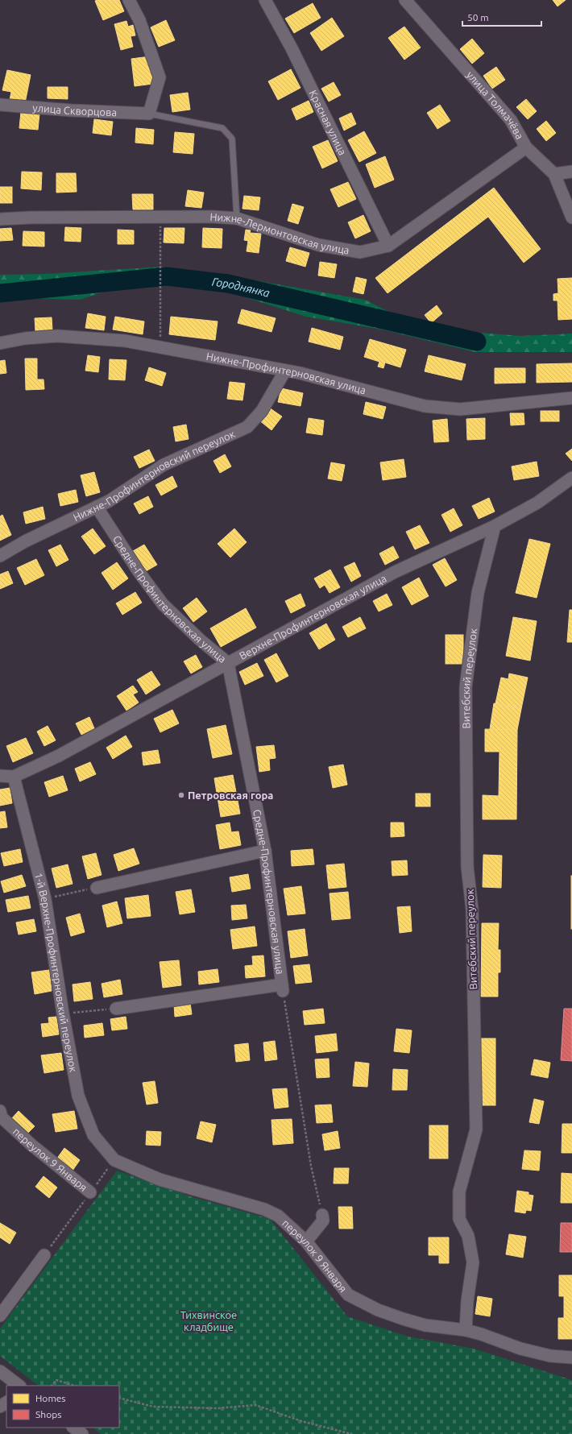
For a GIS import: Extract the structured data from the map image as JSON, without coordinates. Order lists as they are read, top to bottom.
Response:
{
  "streets": {
    "street": [
      "улица Толмачёва",
      "улица Скворцова",
      "Красная улица",
      "Нижне-Лермонтовская улица",
      "Нижне-Профинтерновская улица",
      "Нижне-Профинтерновский переулок",
      "Средне-Профинтерновская улица",
      "Верхне-Профинтерновская улица",
      "Витебский переулок",
      "1-й Верхне-Профинтерновский переулок",
      "переулок 9 Января"
    ]
  },
  "crossings": [
    ["улица Толмачёва", "Нижне-Лермонтовская улица"],
    ["Красная улица", "Нижне-Лермонтовская улица"],
    ["Нижне-Профинтерновская улица", "Нижне-Профинтерновский переулок"],
    ["Нижне-Профинтерновский переулок", "Средне-Профинтерновская улица"],
    ["Средне-Профинтерновская улица", "Верхне-Профинтерновская улица"],
    ["Верхне-Профинтерновская улица", "Витебский переулок"],
    ["Верхне-Профинтерновская улица", "1-й Верхне-Профинтерновский переулок"],
    ["Витебский переулок", "переулок 9 Января"],
    ["1-й Верхне-Профинтерновский переулок", "переулок 9 Января"]
  ],
  "water": ["Городнянка"],
  "parks": ["Тихвинское кладбище"],
  "places": ["Петровская гора"],
  "legend": ["Homes", "Shops"],
  "scale_bar": "50 m"
}
